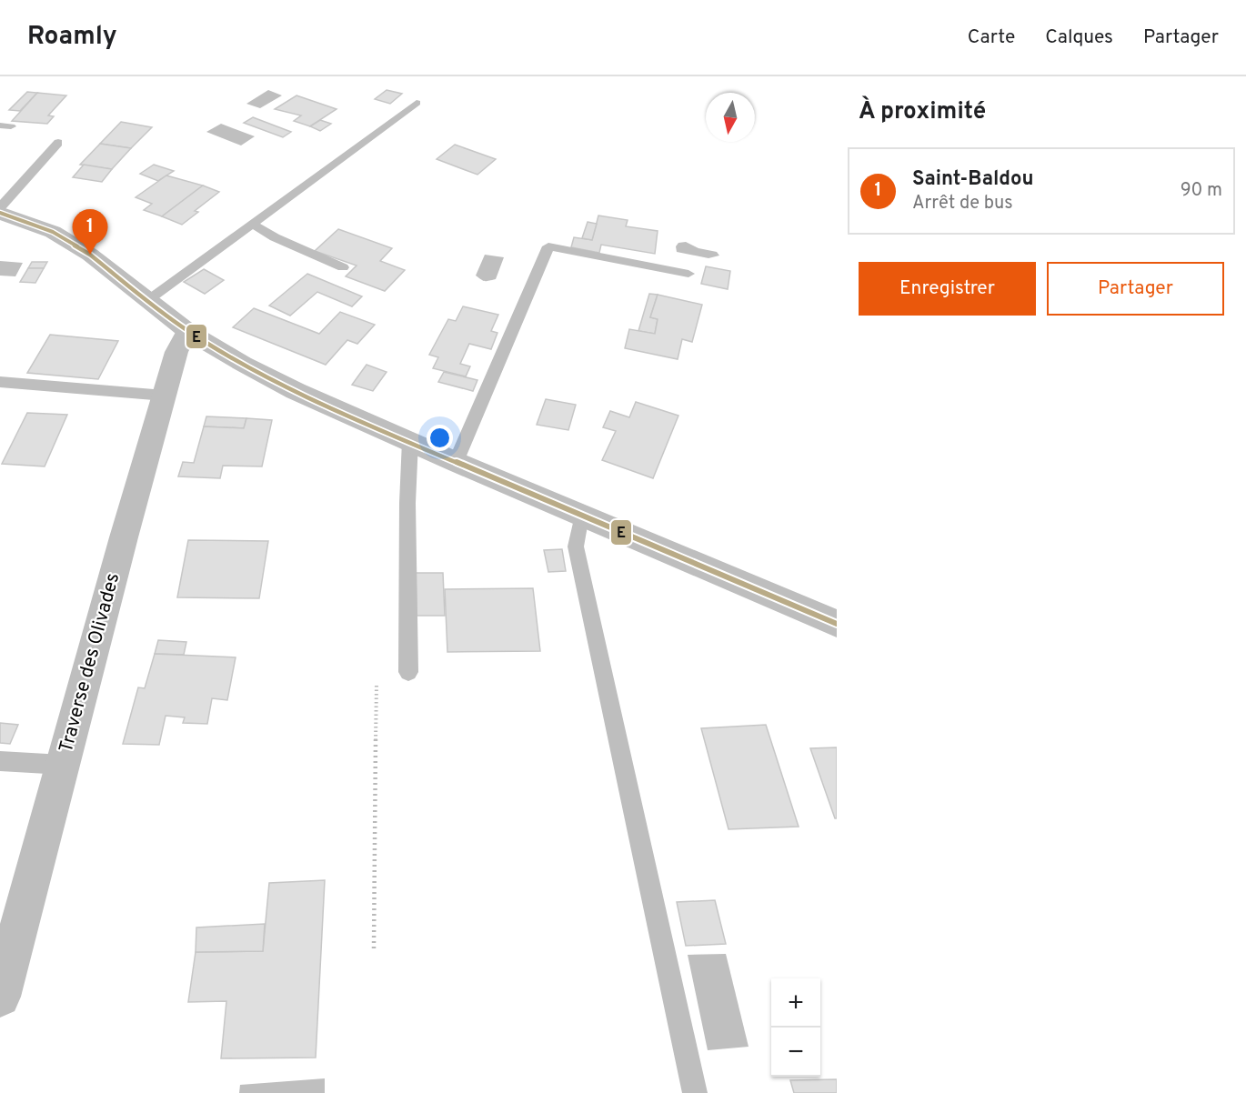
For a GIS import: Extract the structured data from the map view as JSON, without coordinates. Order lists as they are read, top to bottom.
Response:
{
  "streets": {
    "street": ["Traverse des Olivades"]
  },
  "lines": ["transit line E"],
  "north": "bottom",
  "page": {
    "header": "Roamly",
    "nav": ["Carte", "Calques", "Partager"],
    "heading": "À proximité",
    "list": [
      {
        "mark": "1",
        "name": "Saint-Baldou",
        "note": "Arrêt de bus",
        "value": "90 m"
      }
    ],
    "pins": "1",
    "buttons": ["Enregistrer", "Partager"],
    "map_buttons": ["+", "−"]
  }
}
